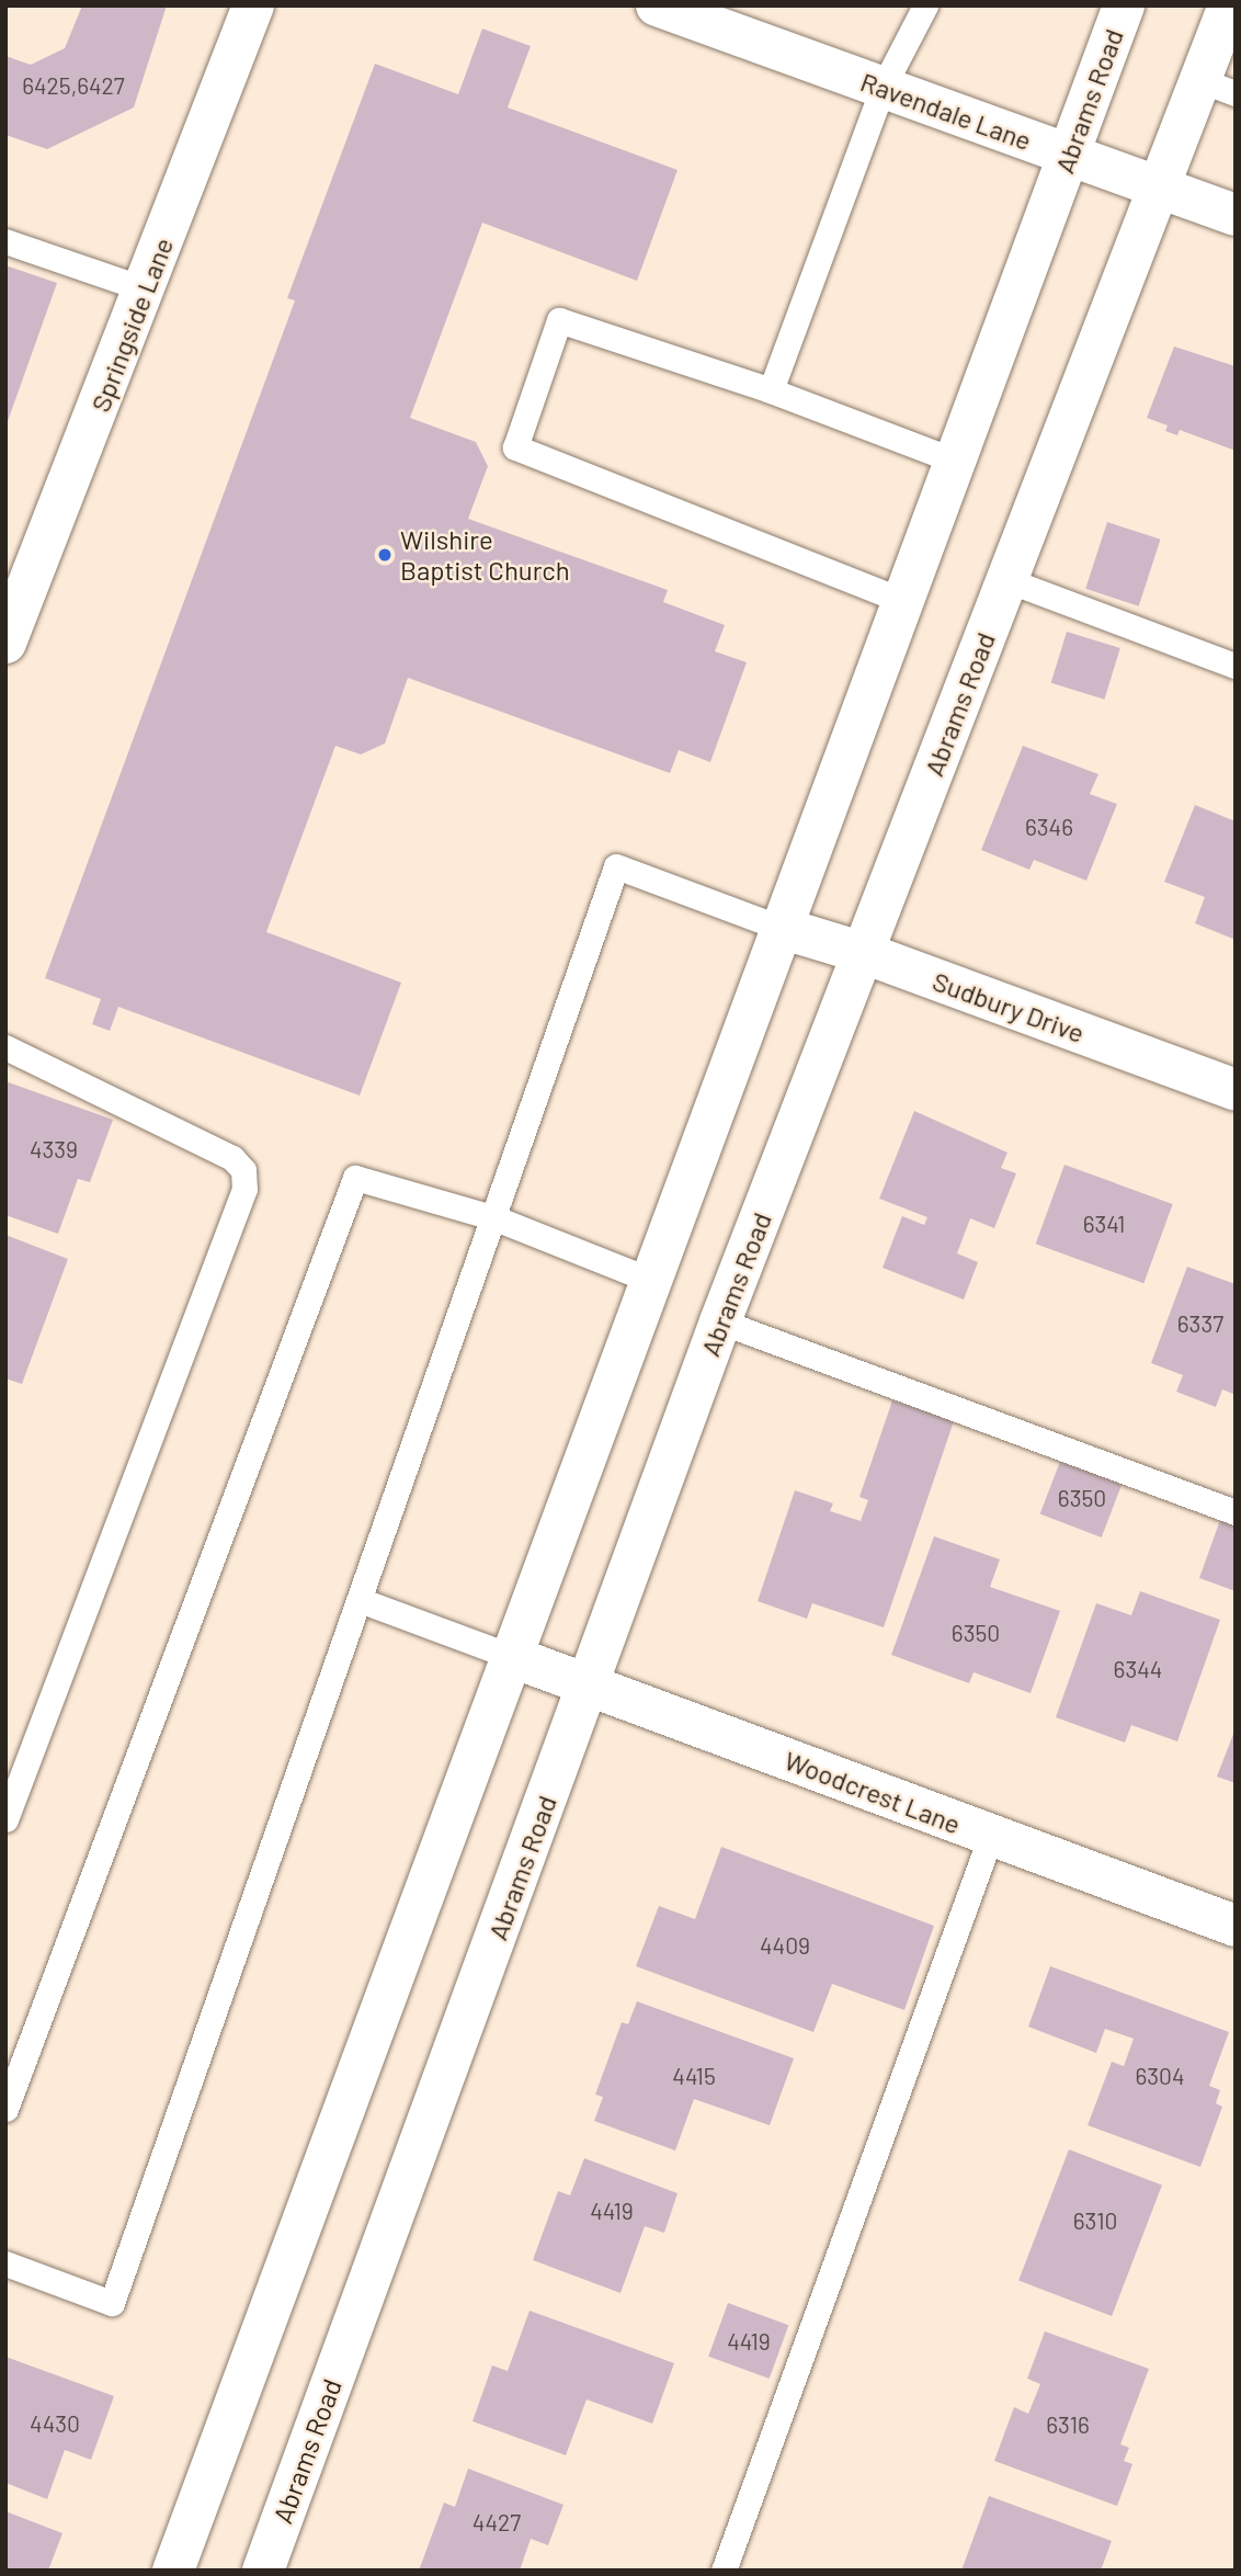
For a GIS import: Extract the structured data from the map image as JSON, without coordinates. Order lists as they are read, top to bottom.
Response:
{
  "streets": {
    "main road": [
      "Abrams Road",
      "Ravendale Lane",
      "Springside Lane",
      "Sudbury Drive",
      "Woodcrest Lane"
    ]
  },
  "crossings": [
    ["Abrams Road", "Ravendale Lane"],
    ["Abrams Road", "Sudbury Drive"],
    ["Abrams Road", "Woodcrest Lane"]
  ],
  "places": ["Wilshire Baptist Church"],
  "house_numbers": [
    "6425,6427",
    "6346",
    "4339",
    "6341",
    "6337",
    "6350",
    "6350",
    "6344",
    "4409",
    "4415",
    "6304",
    "4419",
    "6310",
    "4419",
    "4430",
    "6316",
    "4427"
  ]
}
